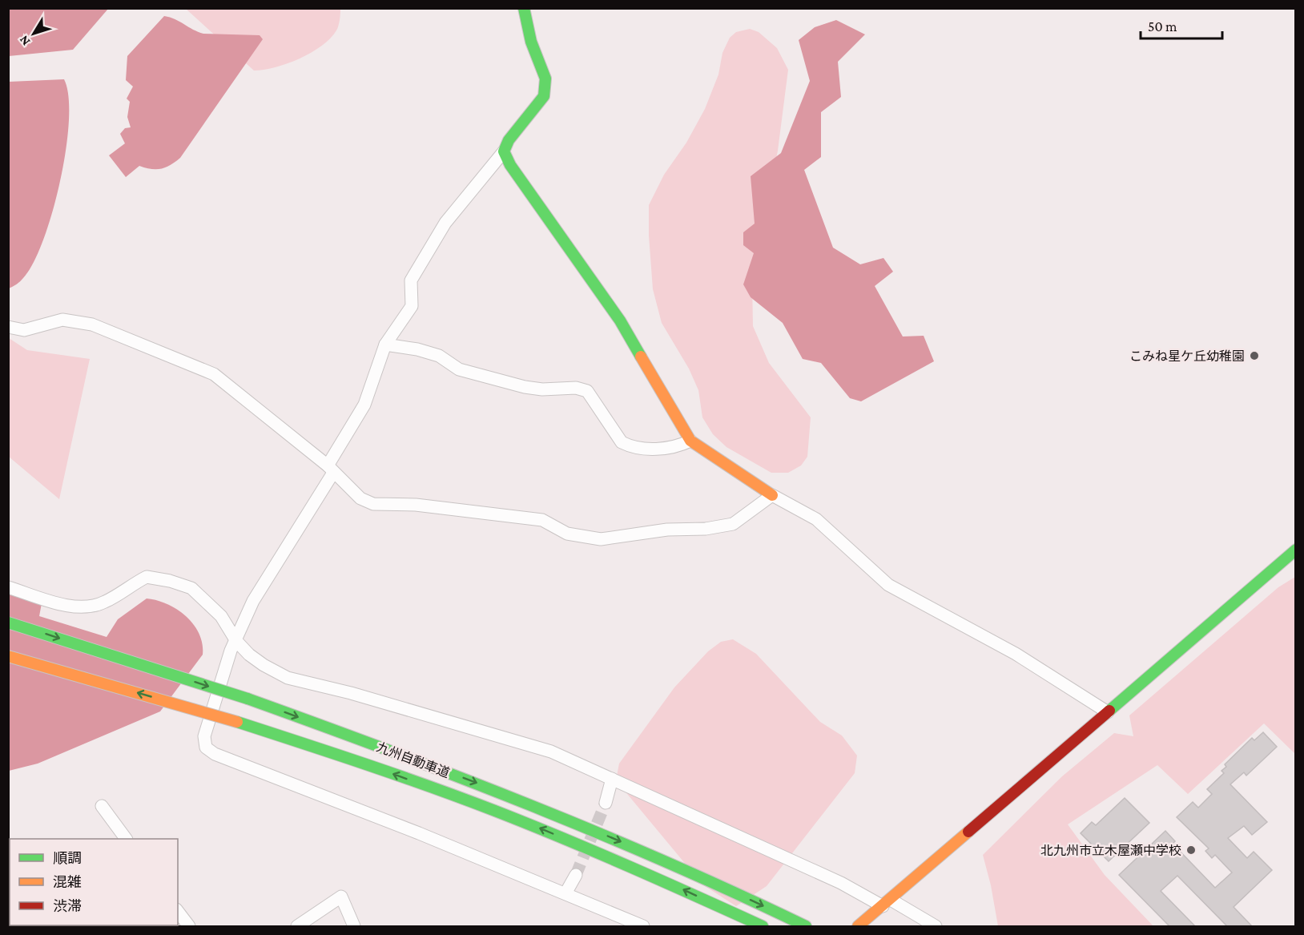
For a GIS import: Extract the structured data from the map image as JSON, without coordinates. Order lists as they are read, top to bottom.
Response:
{
  "streets": {
    "main road": ["九州自動車道"]
  },
  "places": ["こみね星ケ丘幼稚園", "北九州市立木屋瀬中学校"],
  "legend": ["順調", "混雑", "渋滞"],
  "scale_bar": "50 m",
  "north": "bottom left"
}
